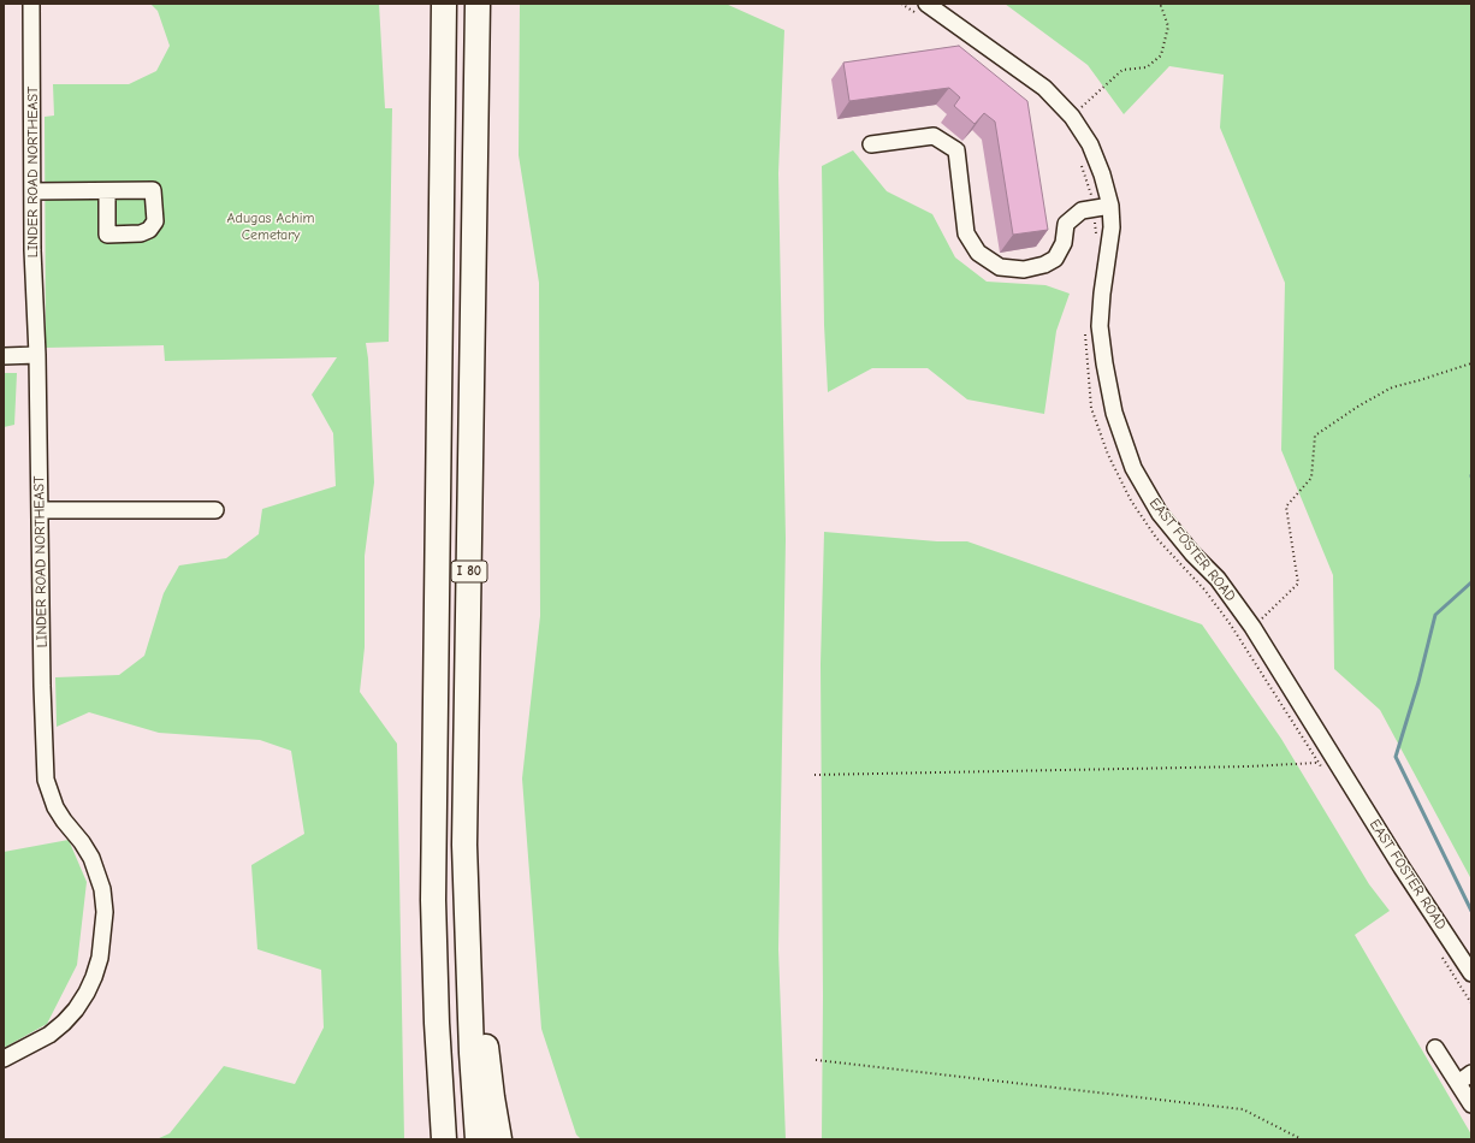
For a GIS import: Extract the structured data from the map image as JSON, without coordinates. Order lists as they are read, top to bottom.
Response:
{
  "streets": {
    "highway": ["I 80"],
    "street": ["LINDER ROAD NORTHEAST", "EAST FOSTER ROAD"]
  },
  "parks": ["Adugas Achim Cemetary"]
}
